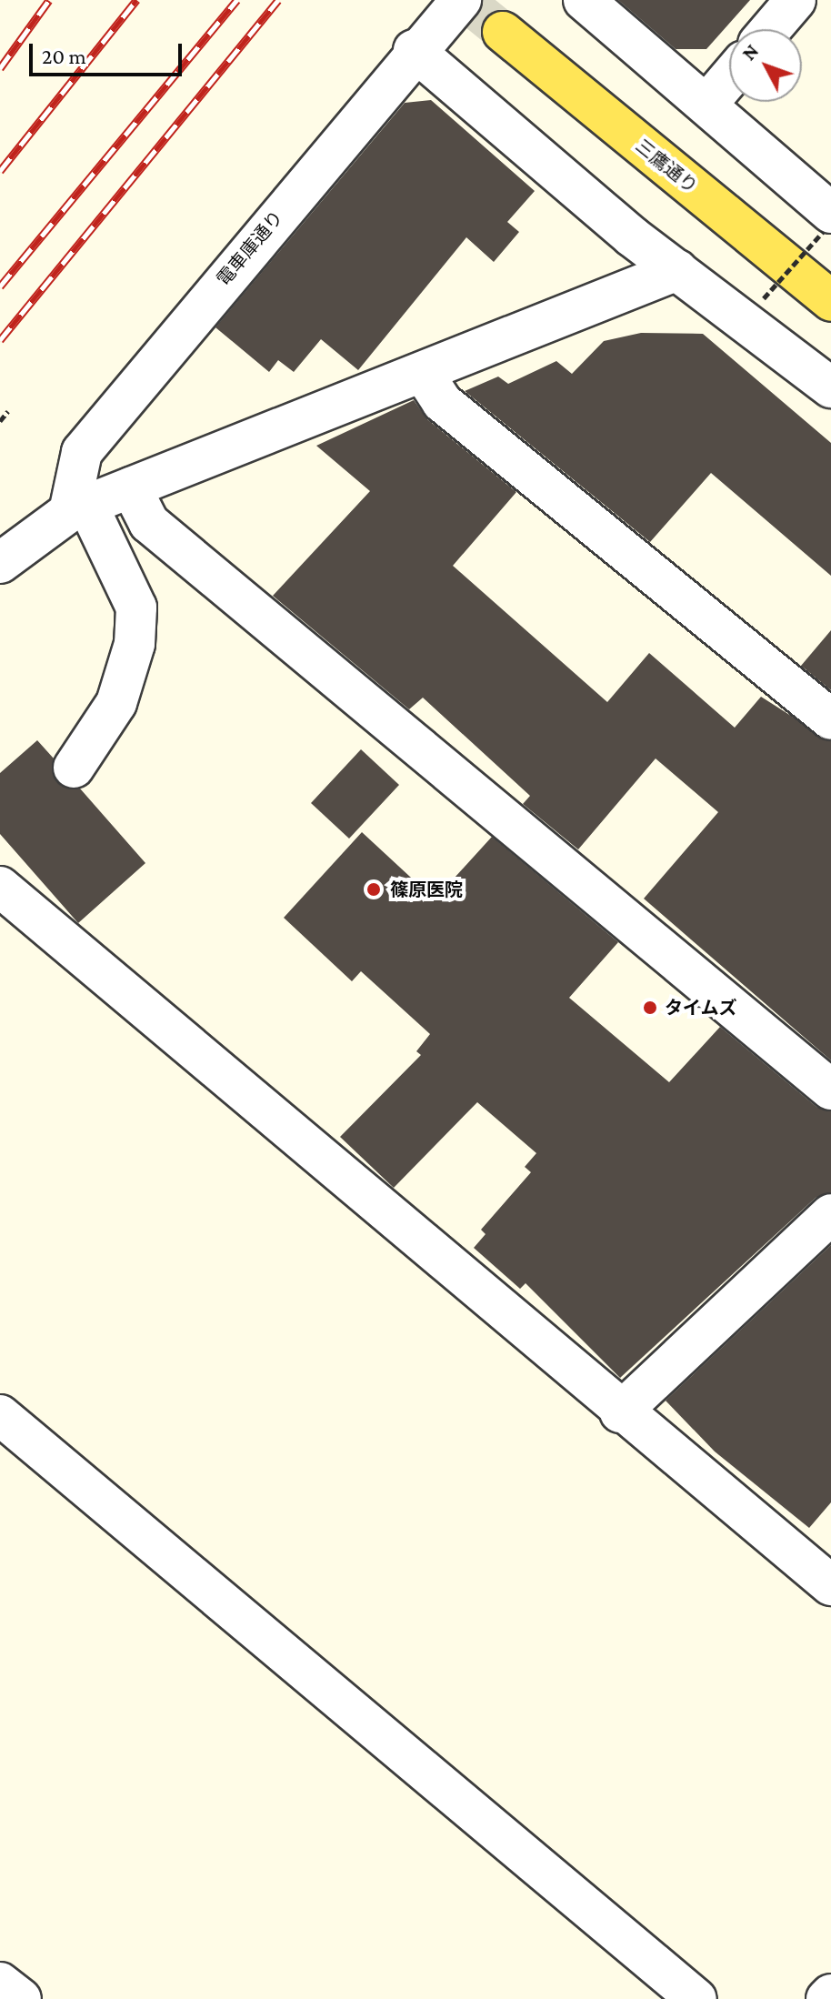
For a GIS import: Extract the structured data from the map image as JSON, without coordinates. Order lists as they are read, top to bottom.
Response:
{
  "streets": {
    "main road": ["三鷹通り"],
    "street": ["電車庫通り"]
  },
  "places": ["篠原医院", "タイムズ"],
  "scale_bar": "20 m",
  "north": "top left"
}
